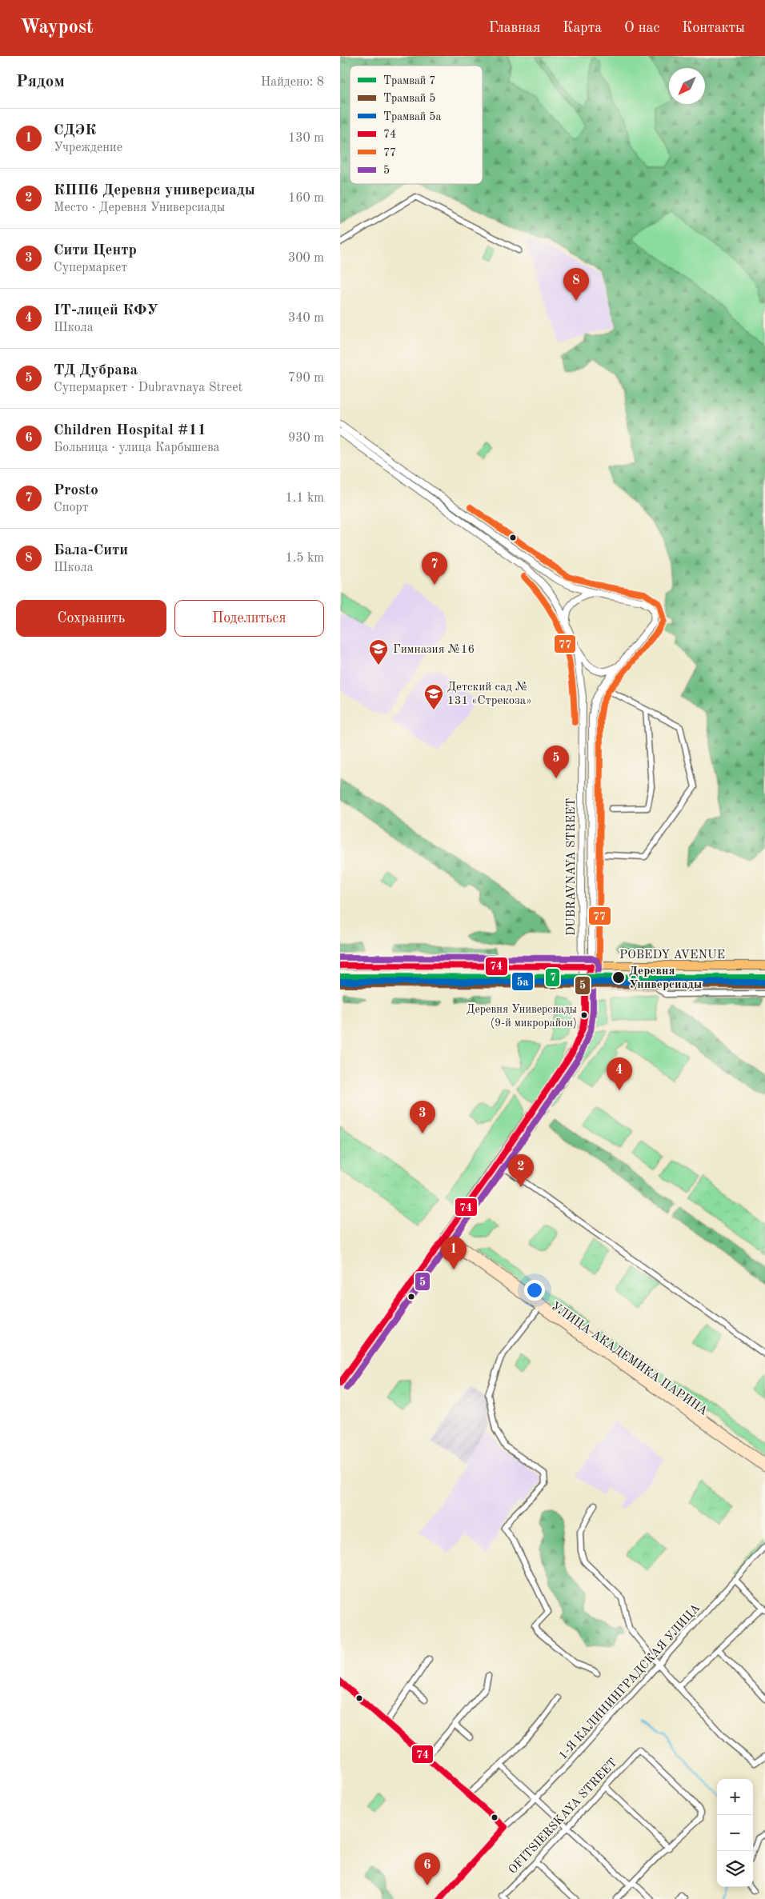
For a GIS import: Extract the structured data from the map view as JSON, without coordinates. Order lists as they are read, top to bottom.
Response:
{
  "streets": {
    "main road": ["POBEDY AVENUE", "УЛИЦА АКАДЕМИКА ПАРИНА"],
    "street": ["DUBRAVNAYA STREET", "1-Я КАЛИНИНГРАДСКАЯ УЛИЦА", "OFITSIERSKAYA STREET"]
  },
  "crossings": [
    ["DUBRAVNAYA STREET", "POBEDY AVENUE"]
  ],
  "places": {
    "school or university": ["Гимназия №16", "Детский сад № 131 «Стрекоза»"],
    "other": ["Деревня Универсиады", "Деревня Универсиады (9-й микрорайон)"]
  },
  "lines": [
    "transit line 77",
    "transit line 5",
    "transit line 74",
    "tram line 7",
    "tram line 5а",
    "tram line 5"
  ],
  "legend": [
    "Трамвай 7",
    "Трамвай 5",
    "Трамвай 5а",
    "74",
    "77",
    "5"
  ],
  "north": "bottom left",
  "page": {
    "header": "Waypost",
    "nav": [
      "Главная",
      "Карта",
      "О нас",
      "Контакты"
    ],
    "heading": ["Рядом", "Найдено: 8"],
    "list": [
      {
        "mark": "1",
        "name": "СДЭК",
        "note": "Учреждение",
        "value": "130 m"
      },
      {
        "mark": "2",
        "name": "КПП6 Деревня универсиады",
        "note": "Место · Деревня Универсиады",
        "value": "160 m"
      },
      {
        "mark": "3",
        "name": "Сити Центр",
        "note": "Супермаркет",
        "value": "300 m"
      },
      {
        "mark": "4",
        "name": "IT-лицей КФУ",
        "note": "Школа",
        "value": "340 m"
      },
      {
        "mark": "5",
        "name": "ТД Дубрава",
        "note": "Супермаркет · Dubravnaya Street",
        "value": "790 m"
      },
      {
        "mark": "6",
        "name": "Children Hospital #11",
        "note": "Больница · улица Карбышева",
        "value": "930 m"
      },
      {
        "mark": "7",
        "name": "Prosto",
        "note": "Спорт",
        "value": "1.1 km"
      },
      {
        "mark": "8",
        "name": "Бала-Сити",
        "note": "Школа",
        "value": "1.5 km"
      }
    ],
    "pins": [
      "8",
      "7",
      "5",
      "4",
      "3",
      "2",
      "1",
      "6"
    ],
    "buttons": ["Сохранить", "Поделиться"],
    "map_buttons": ["+", "−"]
  }
}
